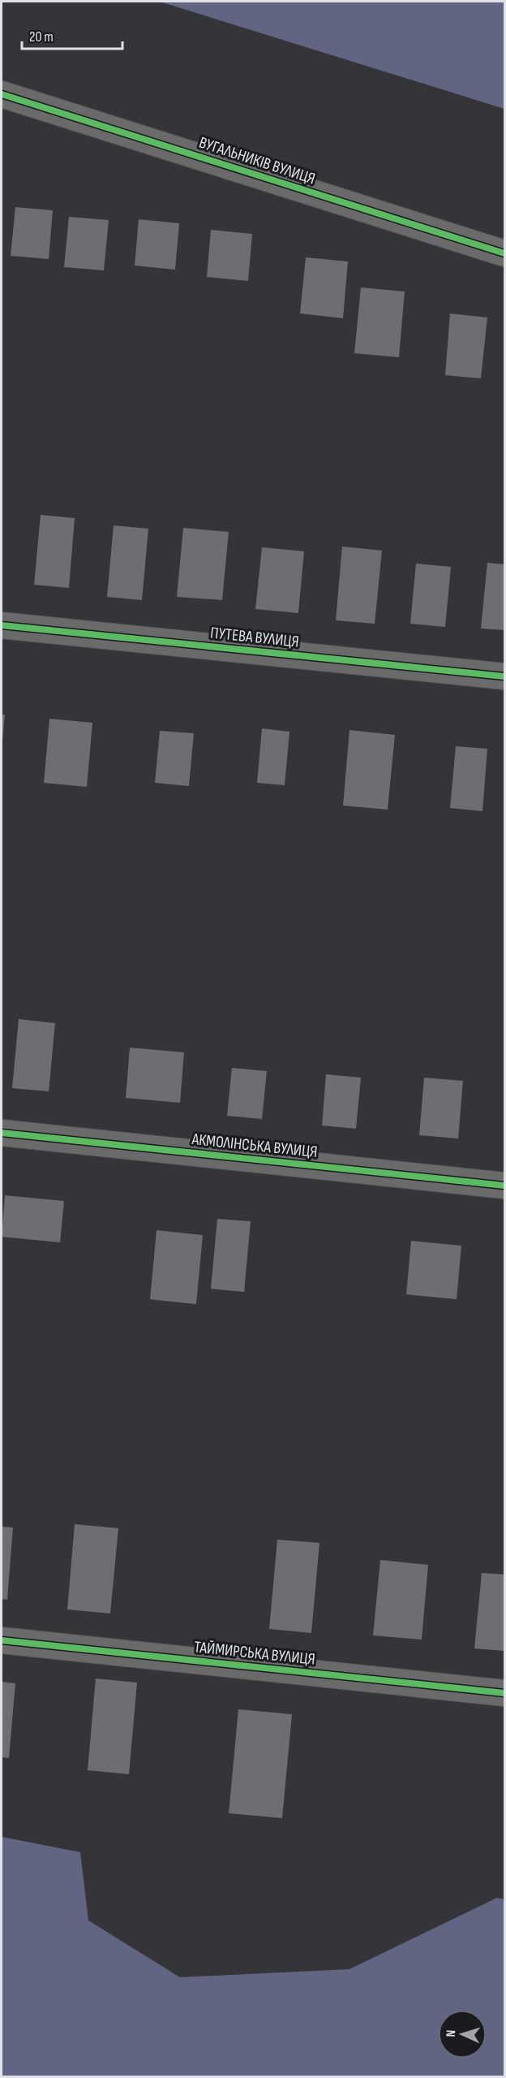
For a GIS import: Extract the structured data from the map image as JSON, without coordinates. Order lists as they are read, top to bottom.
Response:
{
  "streets": {
    "street": [
      "ВУГАЛЬНИКІВ ВУЛИЦЯ",
      "ПУТЕВА ВУЛИЦЯ",
      "АКМОЛIНСЬКА ВУЛИЦЯ",
      "ТАЙМИРСЬКА ВУЛИЦЯ"
    ]
  },
  "scale_bar": "20 m",
  "north": "left"
}
